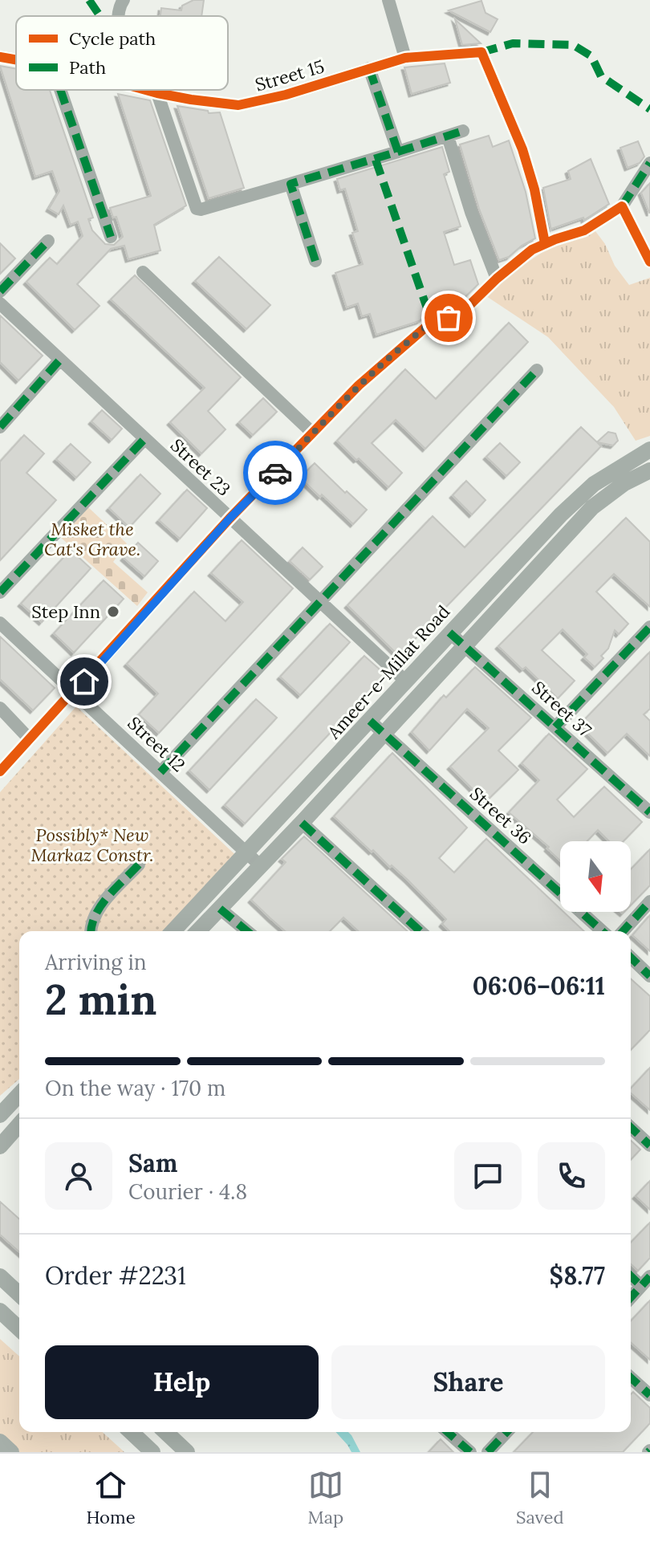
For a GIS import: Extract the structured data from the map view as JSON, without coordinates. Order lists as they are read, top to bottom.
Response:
{
  "streets": {
    "main road": ["Ameer-e-Millat Road"],
    "street": [
      "Street 15",
      "Street 23",
      "Street 37",
      "Street 12",
      "Street 36"
    ]
  },
  "crossings": [
    ["Street 23", "Ameer-e-Millat Road"],
    ["Ameer-e-Millat Road", "Street 37"],
    ["Ameer-e-Millat Road", "Street 12"],
    ["Ameer-e-Millat Road", "Street 36"]
  ],
  "parks": ["Misket the Cat's Grave.", "Possibly* New Markaz Constr."],
  "places": ["Step Inn"],
  "legend": ["Cycle path", "Path"],
  "north": "bottom",
  "page": {
    "heading": ["2 min", "Arriving in", "06:06–06:11"],
    "panel": [
      "Sam",
      "Courier · 4.8",
      "Order #2231",
      "$8.77"
    ],
    "bar": "On the way · 170 m",
    "buttons": ["Help", "Share"],
    "tabs": ["Home", "Map", "Saved"]
  }
}
